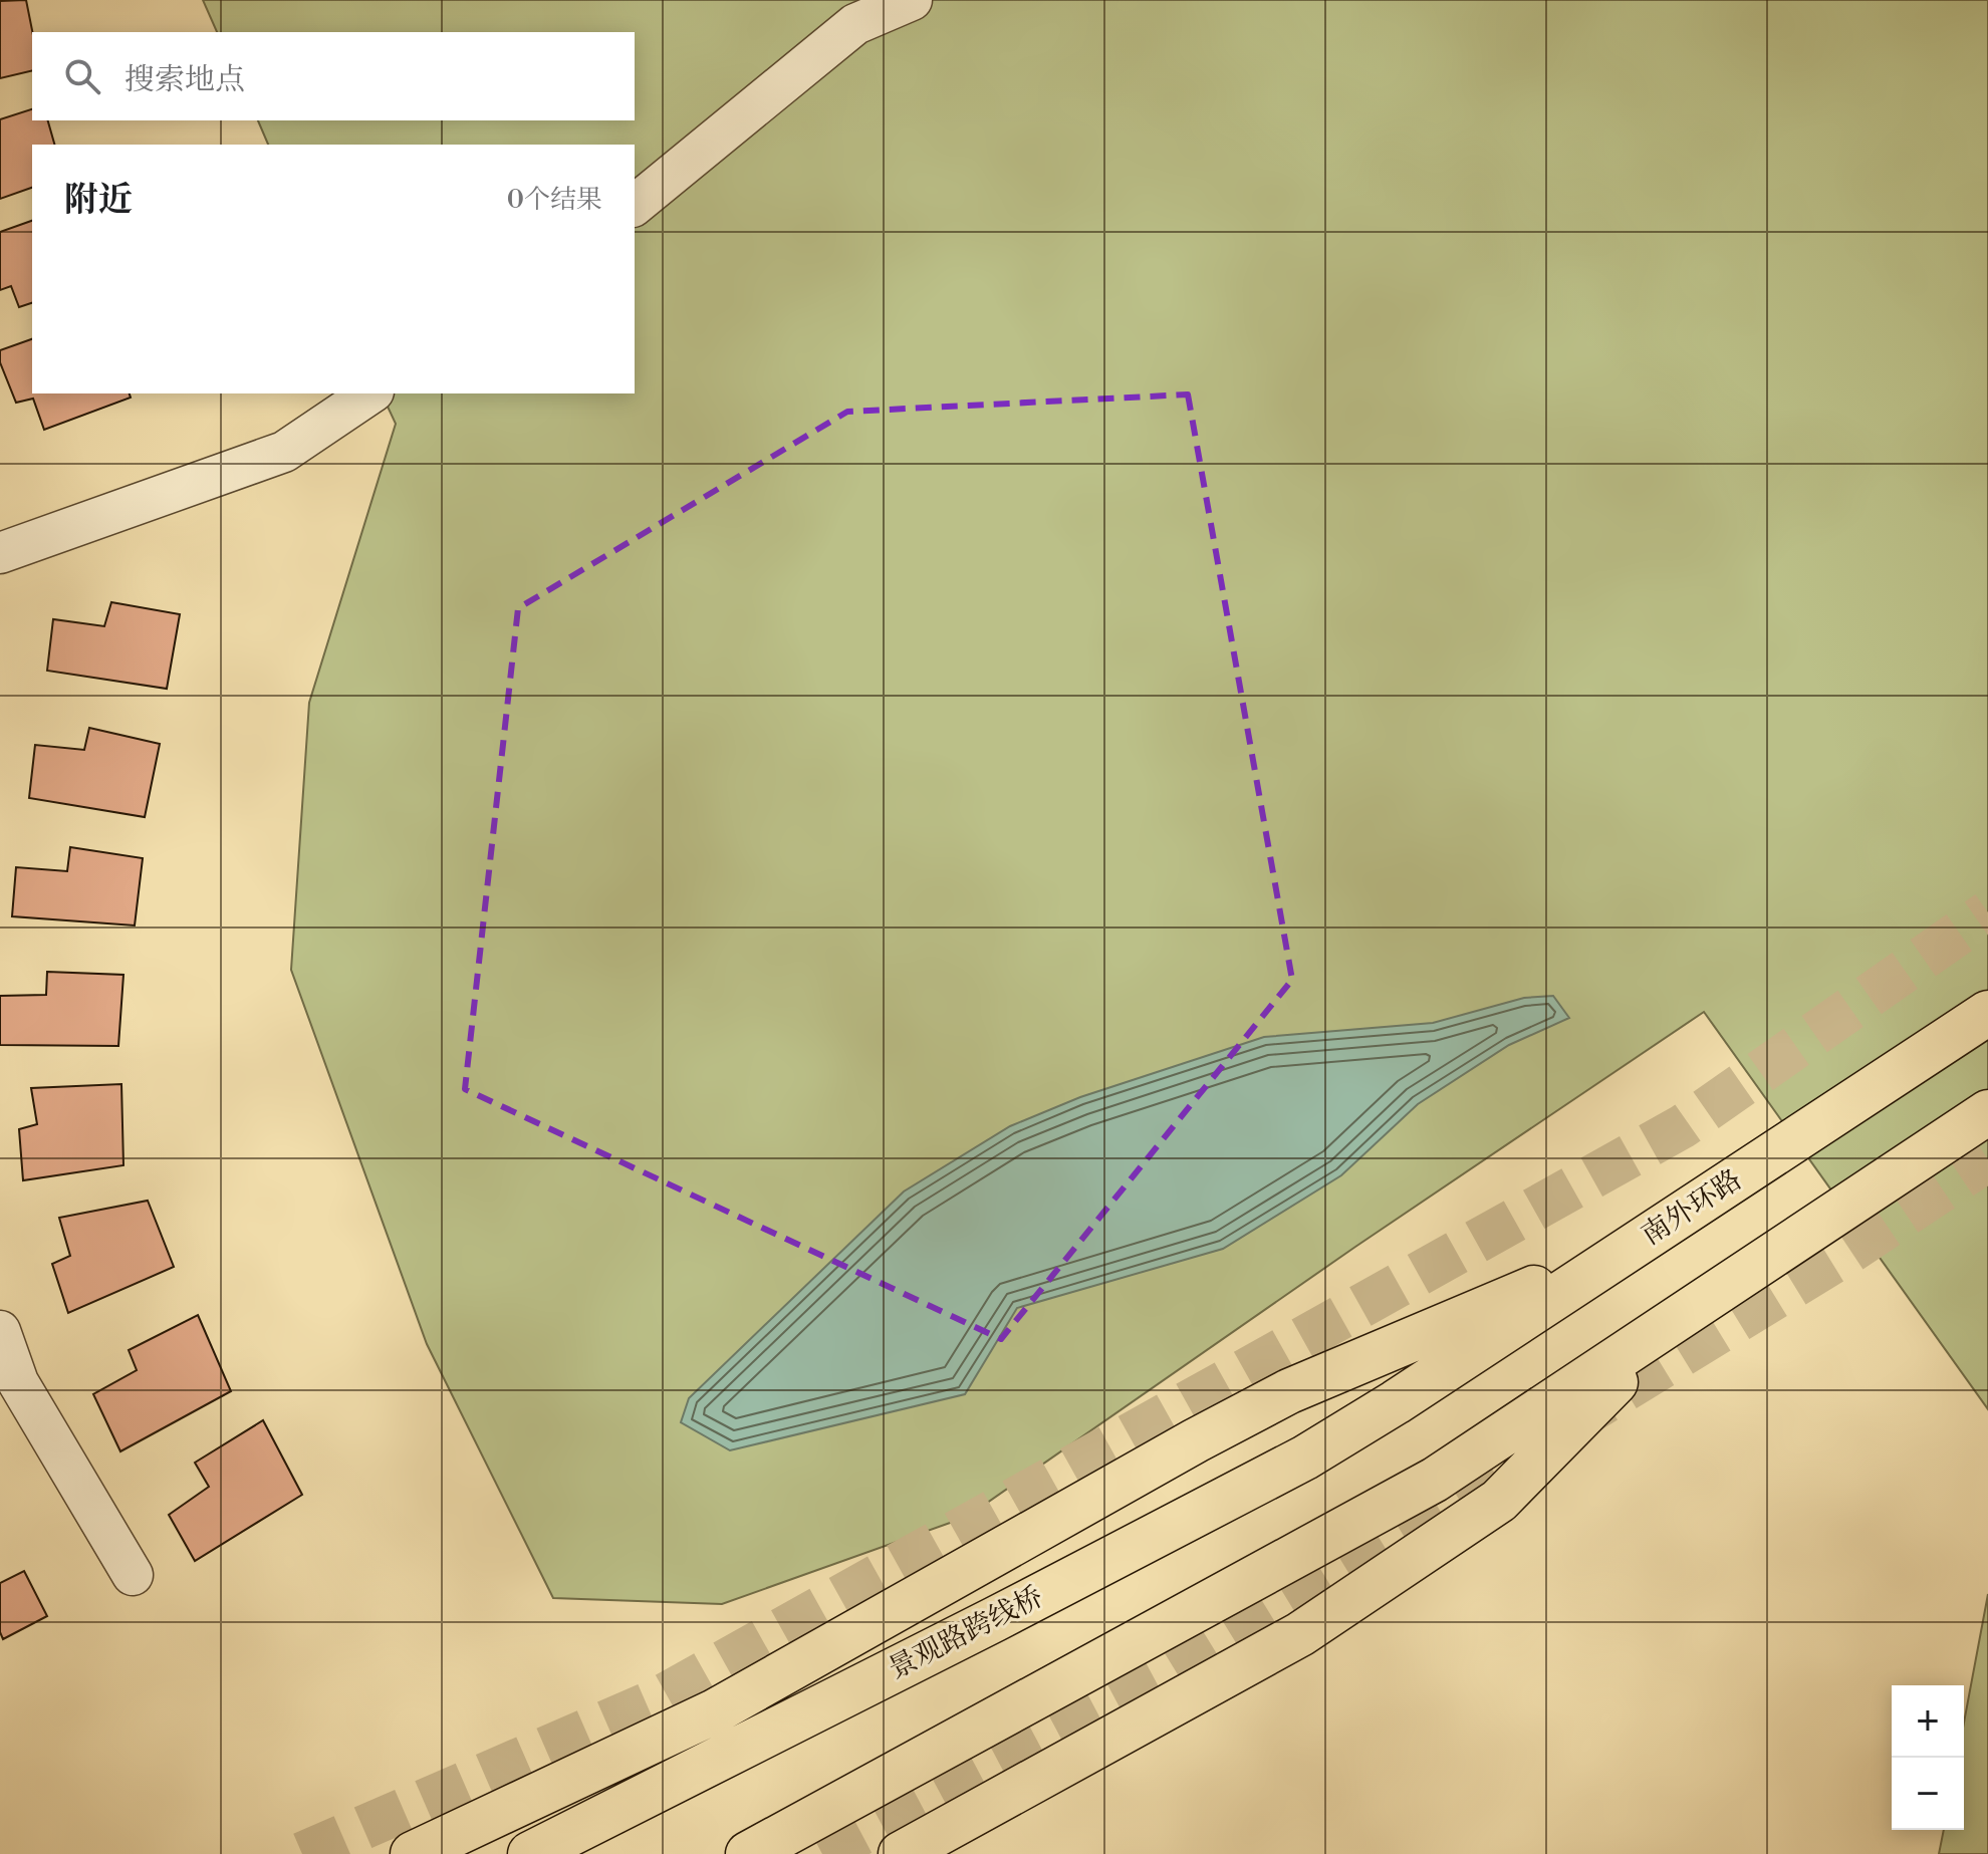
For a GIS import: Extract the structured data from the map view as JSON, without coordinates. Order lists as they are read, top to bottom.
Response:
{
  "streets": {
    "highway": ["南外环路", "景观路跨线桥"]
  },
  "crossings": [
    ["南外环路", "景观路跨线桥"]
  ],
  "page": {
    "search": "搜索地点",
    "heading": ["附近", "0个结果"],
    "map_buttons": ["+", "−"]
  }
}
